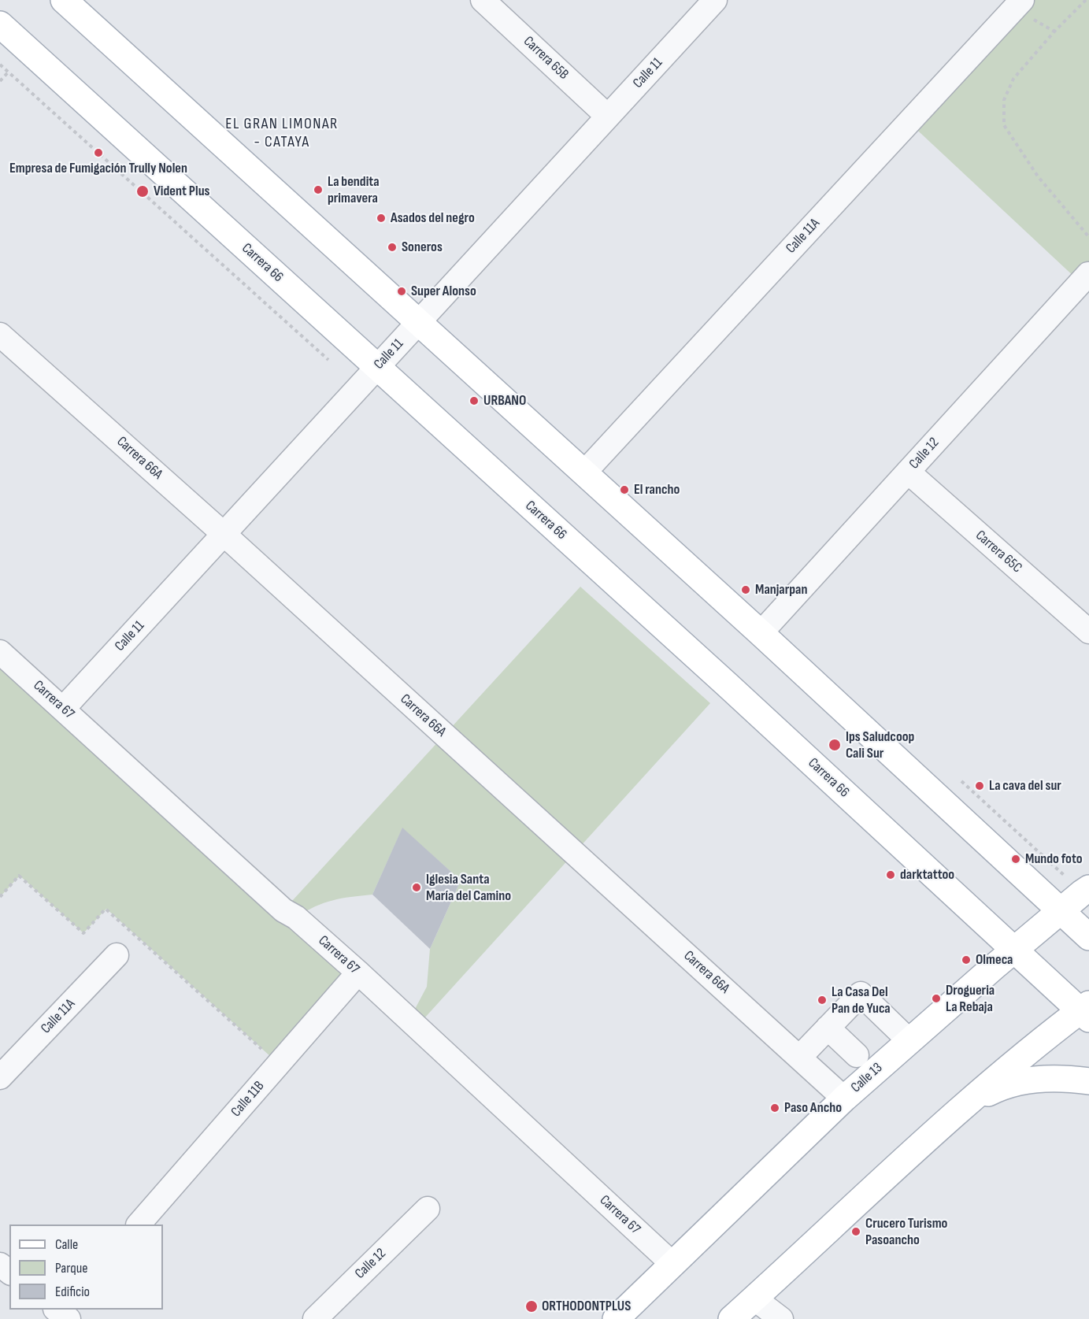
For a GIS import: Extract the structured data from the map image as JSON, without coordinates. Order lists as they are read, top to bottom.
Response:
{
  "streets": {
    "main road": ["Carrera 66", "Calle 13"],
    "street": [
      "Carrera 65B",
      "Calle 11",
      "Calle 11A",
      "Calle 12",
      "Carrera 66A",
      "Carrera 65C",
      "Carrera 67",
      "Calle 11B"
    ]
  },
  "crossings": [
    ["Carrera 65B", "Calle 11"],
    ["Calle 11", "Carrera 66"],
    ["Calle 11", "Carrera 66A"],
    ["Calle 11", "Carrera 67"],
    ["Carrera 66", "Calle 13"],
    ["Calle 12", "Carrera 65C"],
    ["Carrera 66A", "Calle 13"],
    ["Carrera 67", "Calle 13"],
    ["Carrera 67", "Calle 11B"]
  ],
  "districts": ["EL GRAN LIMONAR - CATAYA"],
  "places": [
    "Empresa de Fumigación Trully Nolen",
    "La bendita primavera",
    "Vident Plus",
    "Asados del negro",
    "Soneros",
    "Super Alonso",
    "URBANO",
    "El rancho",
    "Manjarpan",
    "Ips Saludcoop Cali Sur",
    "La cava del sur",
    "Mundo foto",
    "darktattoo",
    "Iglesia Santa María del Camino",
    "Olmeca",
    "Drogueria La Rebaja",
    "La Casa Del Pan de Yuca",
    "Paso Ancho",
    "Crucero Turismo Pasoancho",
    "ORTHODONTPLUS"
  ],
  "legend": ["Calle", "Parque", "Edificio"]
}
